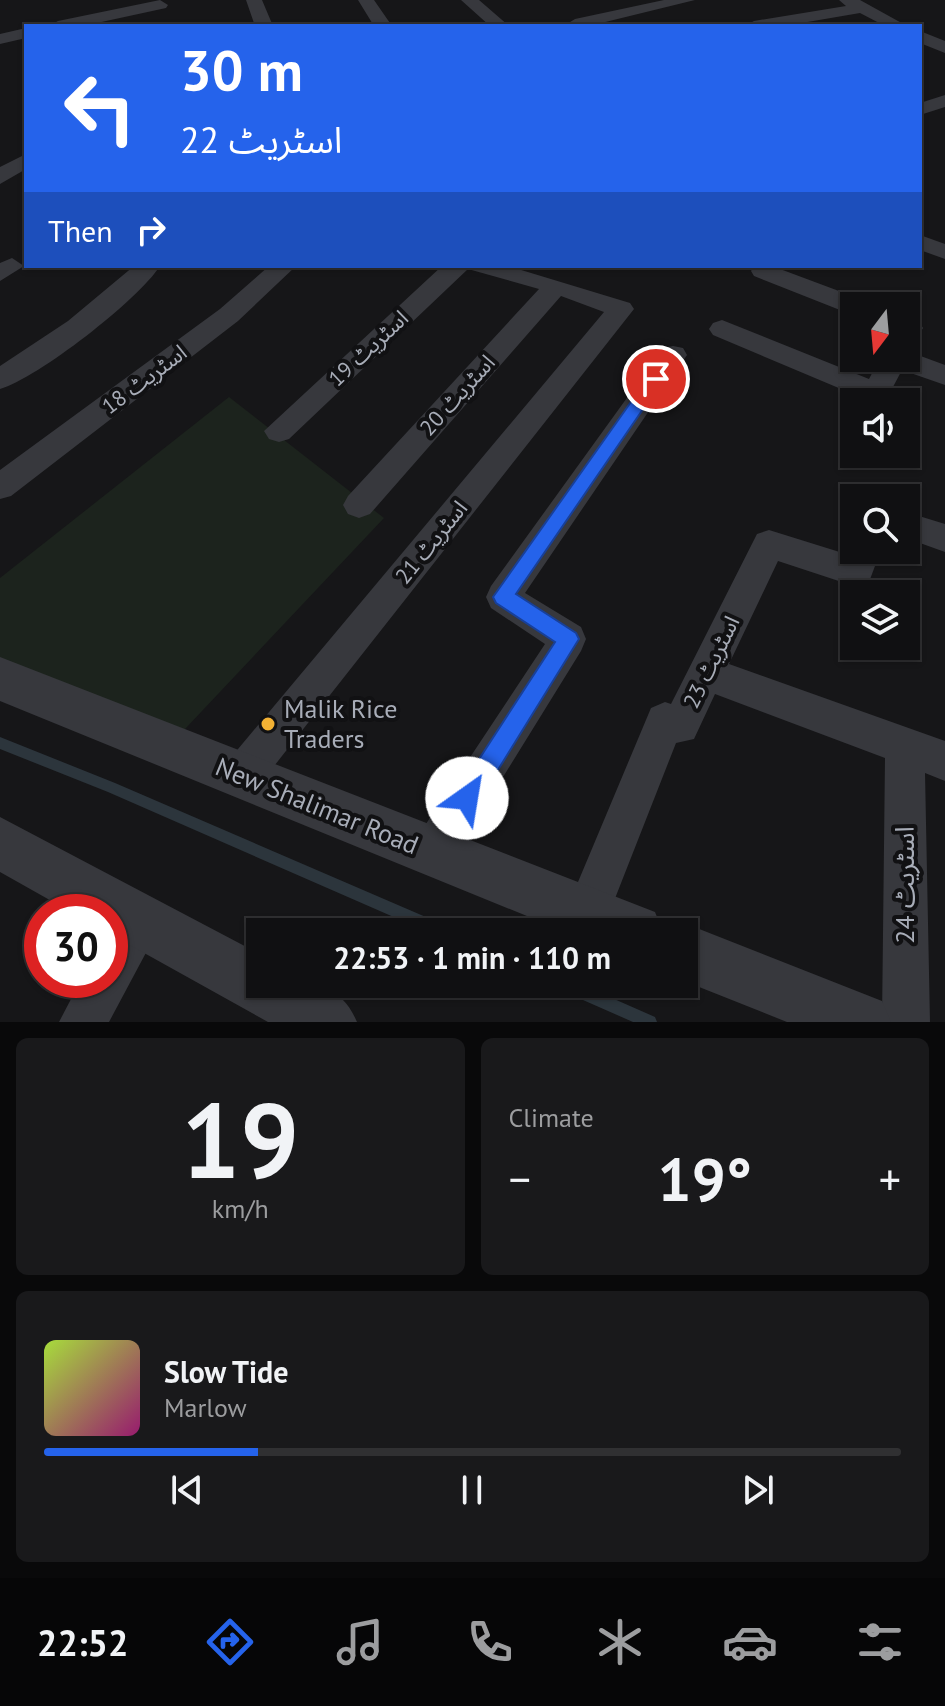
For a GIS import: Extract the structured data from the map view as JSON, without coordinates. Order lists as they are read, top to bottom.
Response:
{
  "streets": {
    "street": [
      "اسٹریٹ 19",
      "اسٹریٹ 18",
      "اسٹریٹ 20",
      "اسٹریٹ 21",
      "اسٹریٹ 23",
      "New Shalimar Road",
      "اسٹریٹ 24"
    ]
  },
  "crossings": [
    ["اسٹریٹ 20", "اسٹریٹ 21"],
    ["اسٹریٹ 21", "New Shalimar Road"],
    ["اسٹریٹ 23", "New Shalimar Road"]
  ],
  "places": ["Malik Rice Traders"],
  "north": "bottom",
  "page": {
    "turn": ["30 m", "اسٹریٹ 22"],
    "then": "Then",
    "limit": "30",
    "trip": "22:53 · 1 min · 110 m",
    "tile": [
      ["19", "km/h"],
      "Climate"
    ],
    "heat": ["−", "19°", "+"],
    "song": ["Slow Tide", "Marlow"],
    "tabs": "22:52"
  }
}
